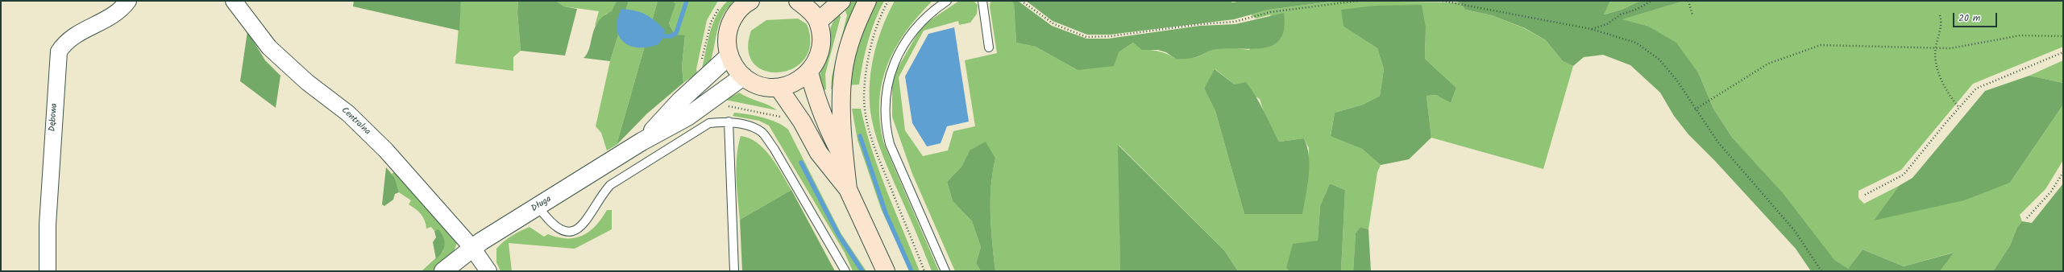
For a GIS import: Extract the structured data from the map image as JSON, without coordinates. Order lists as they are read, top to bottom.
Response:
{
  "streets": {
    "street": ["Dębowa", "Centralna", "Długa"]
  },
  "crossings": [
    ["Centralna", "Długa"]
  ],
  "scale_bar": "20 m"
}
